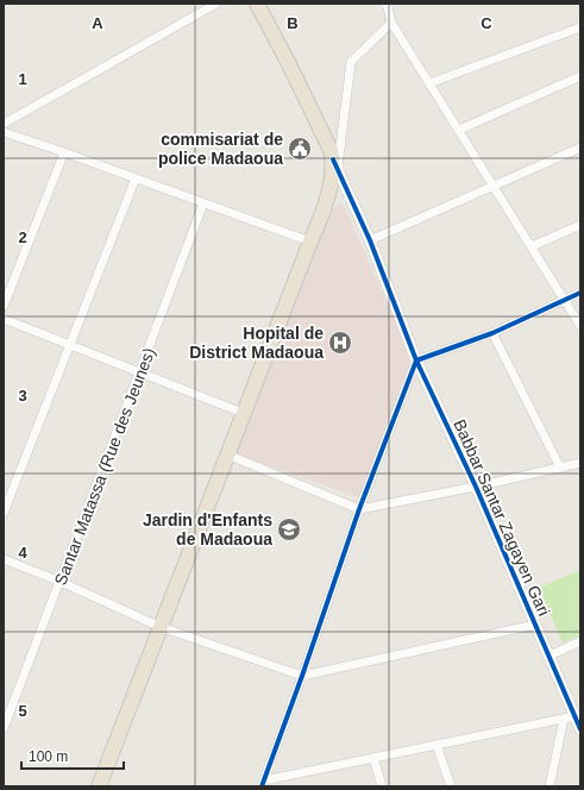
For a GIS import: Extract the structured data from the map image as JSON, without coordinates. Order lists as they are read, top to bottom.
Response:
{
  "streets": {
    "street": ["Santar Matassa (Rue des Jeunes)", "Babbar Santar Zagayen Gari"]
  },
  "places": {
    "public building": ["commisariat de police Madaoua"],
    "hospital": ["Hopital de District Madaoua"],
    "school or university": ["Jardin d'Enfants de Madaoua"]
  },
  "scale_bar": "100 m",
  "grid": {
    "columns": ["A", "B", "C"],
    "rows": [
      "1",
      "2",
      "3",
      "4",
      "5"
    ]
  }
}
